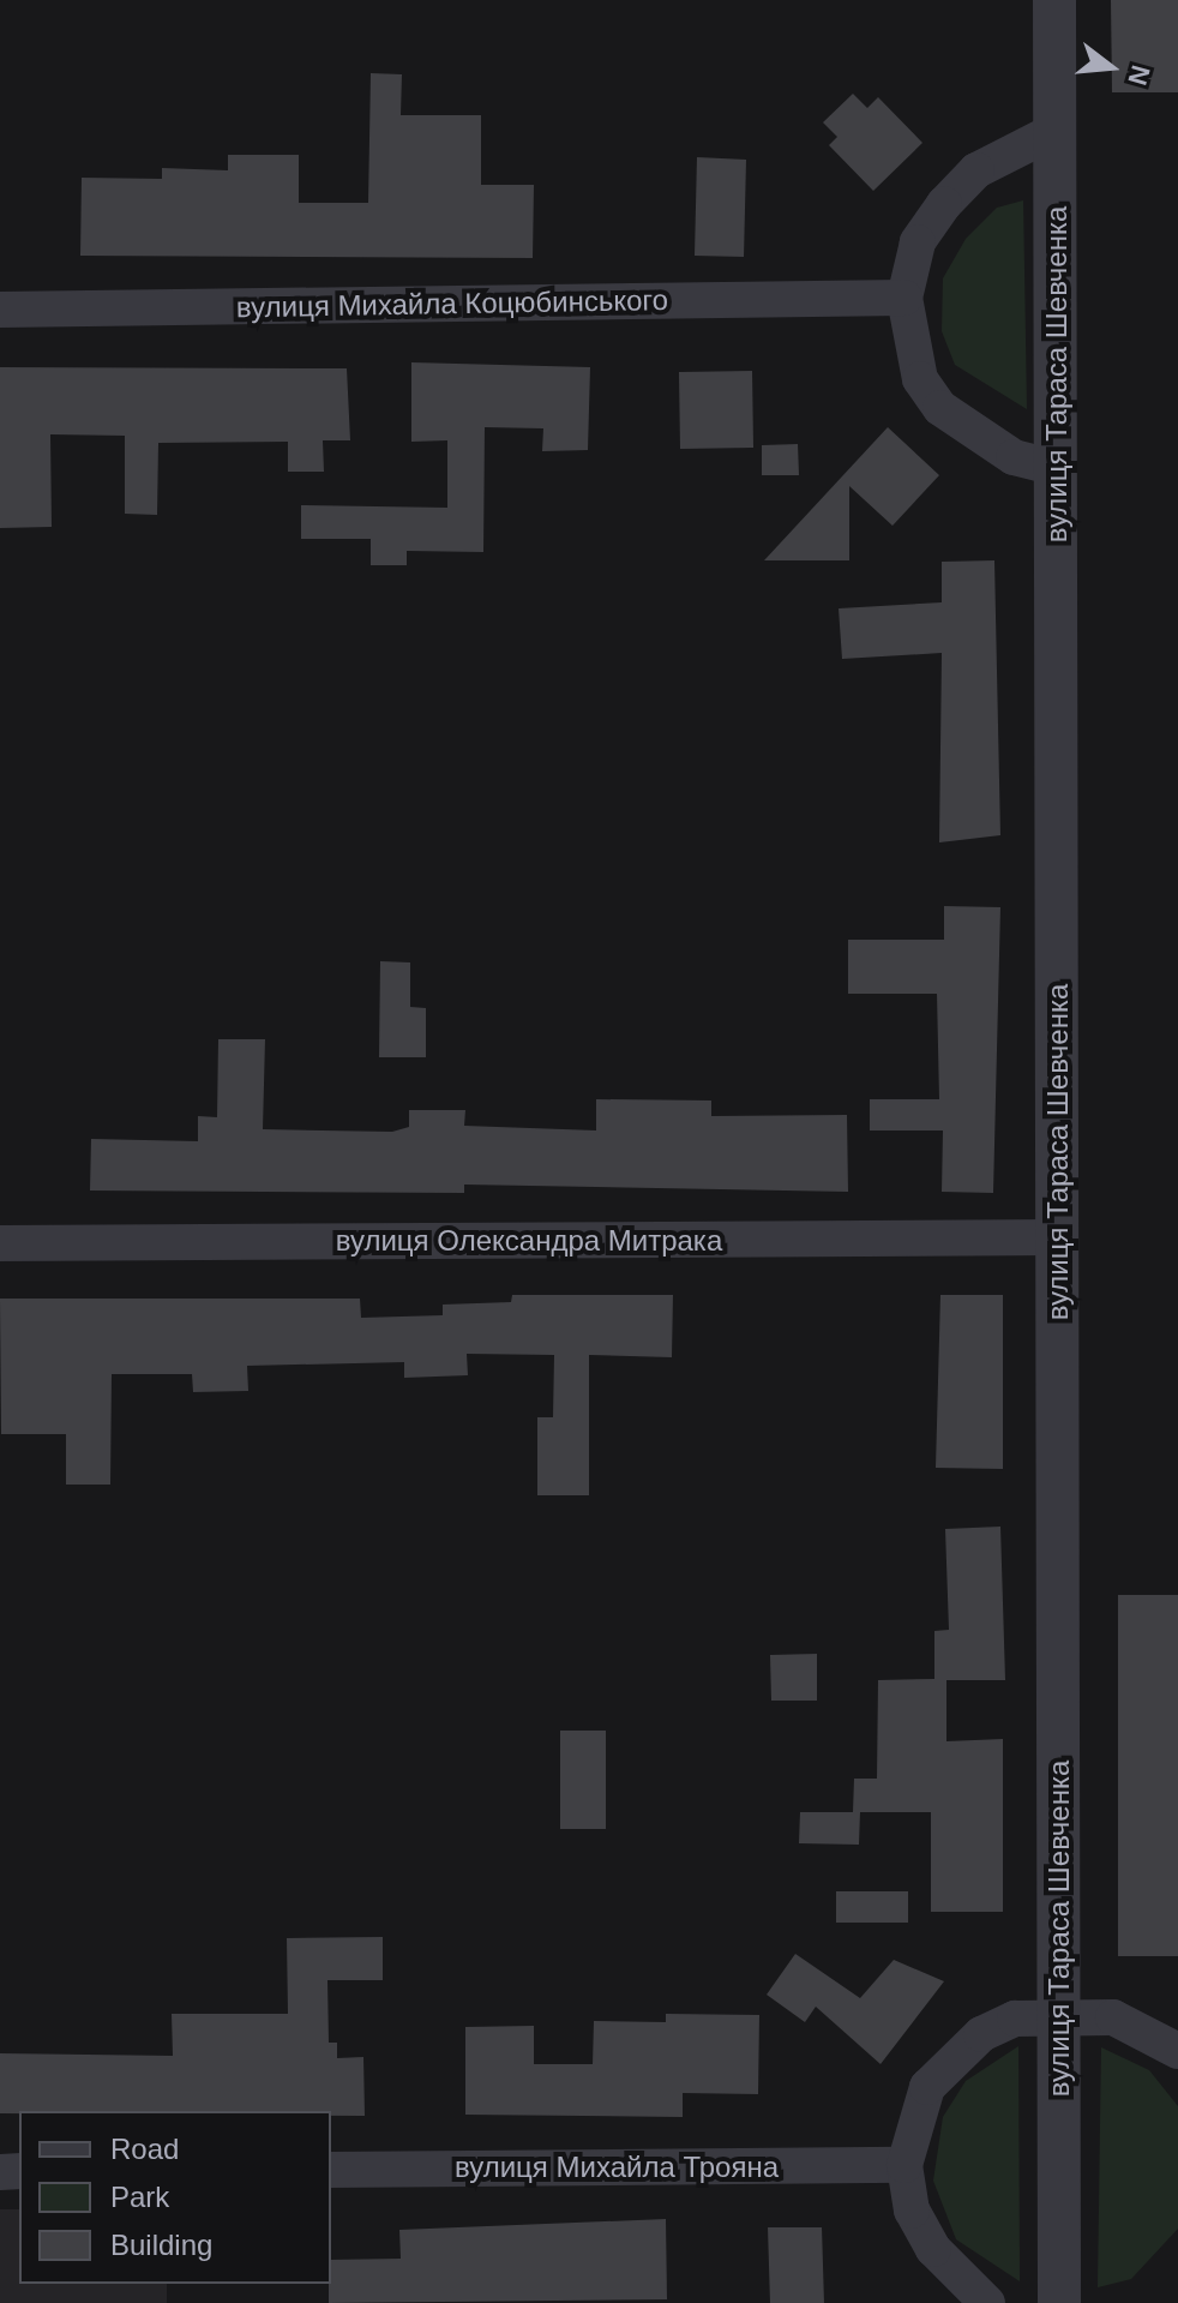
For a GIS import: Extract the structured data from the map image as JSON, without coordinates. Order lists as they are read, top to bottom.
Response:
{
  "streets": {
    "street": [
      "вулиця Михайла Коцюбинського",
      "вулиця Тараса Шевченка",
      "вулиця Олександра Митрака",
      "вулиця Михайла Трояна"
    ]
  },
  "crossings": [
    ["вулиця Тараса Шевченка", "вулиця Олександра Митрака"]
  ],
  "legend": ["Road", "Park", "Building"],
  "north": "right"
}
